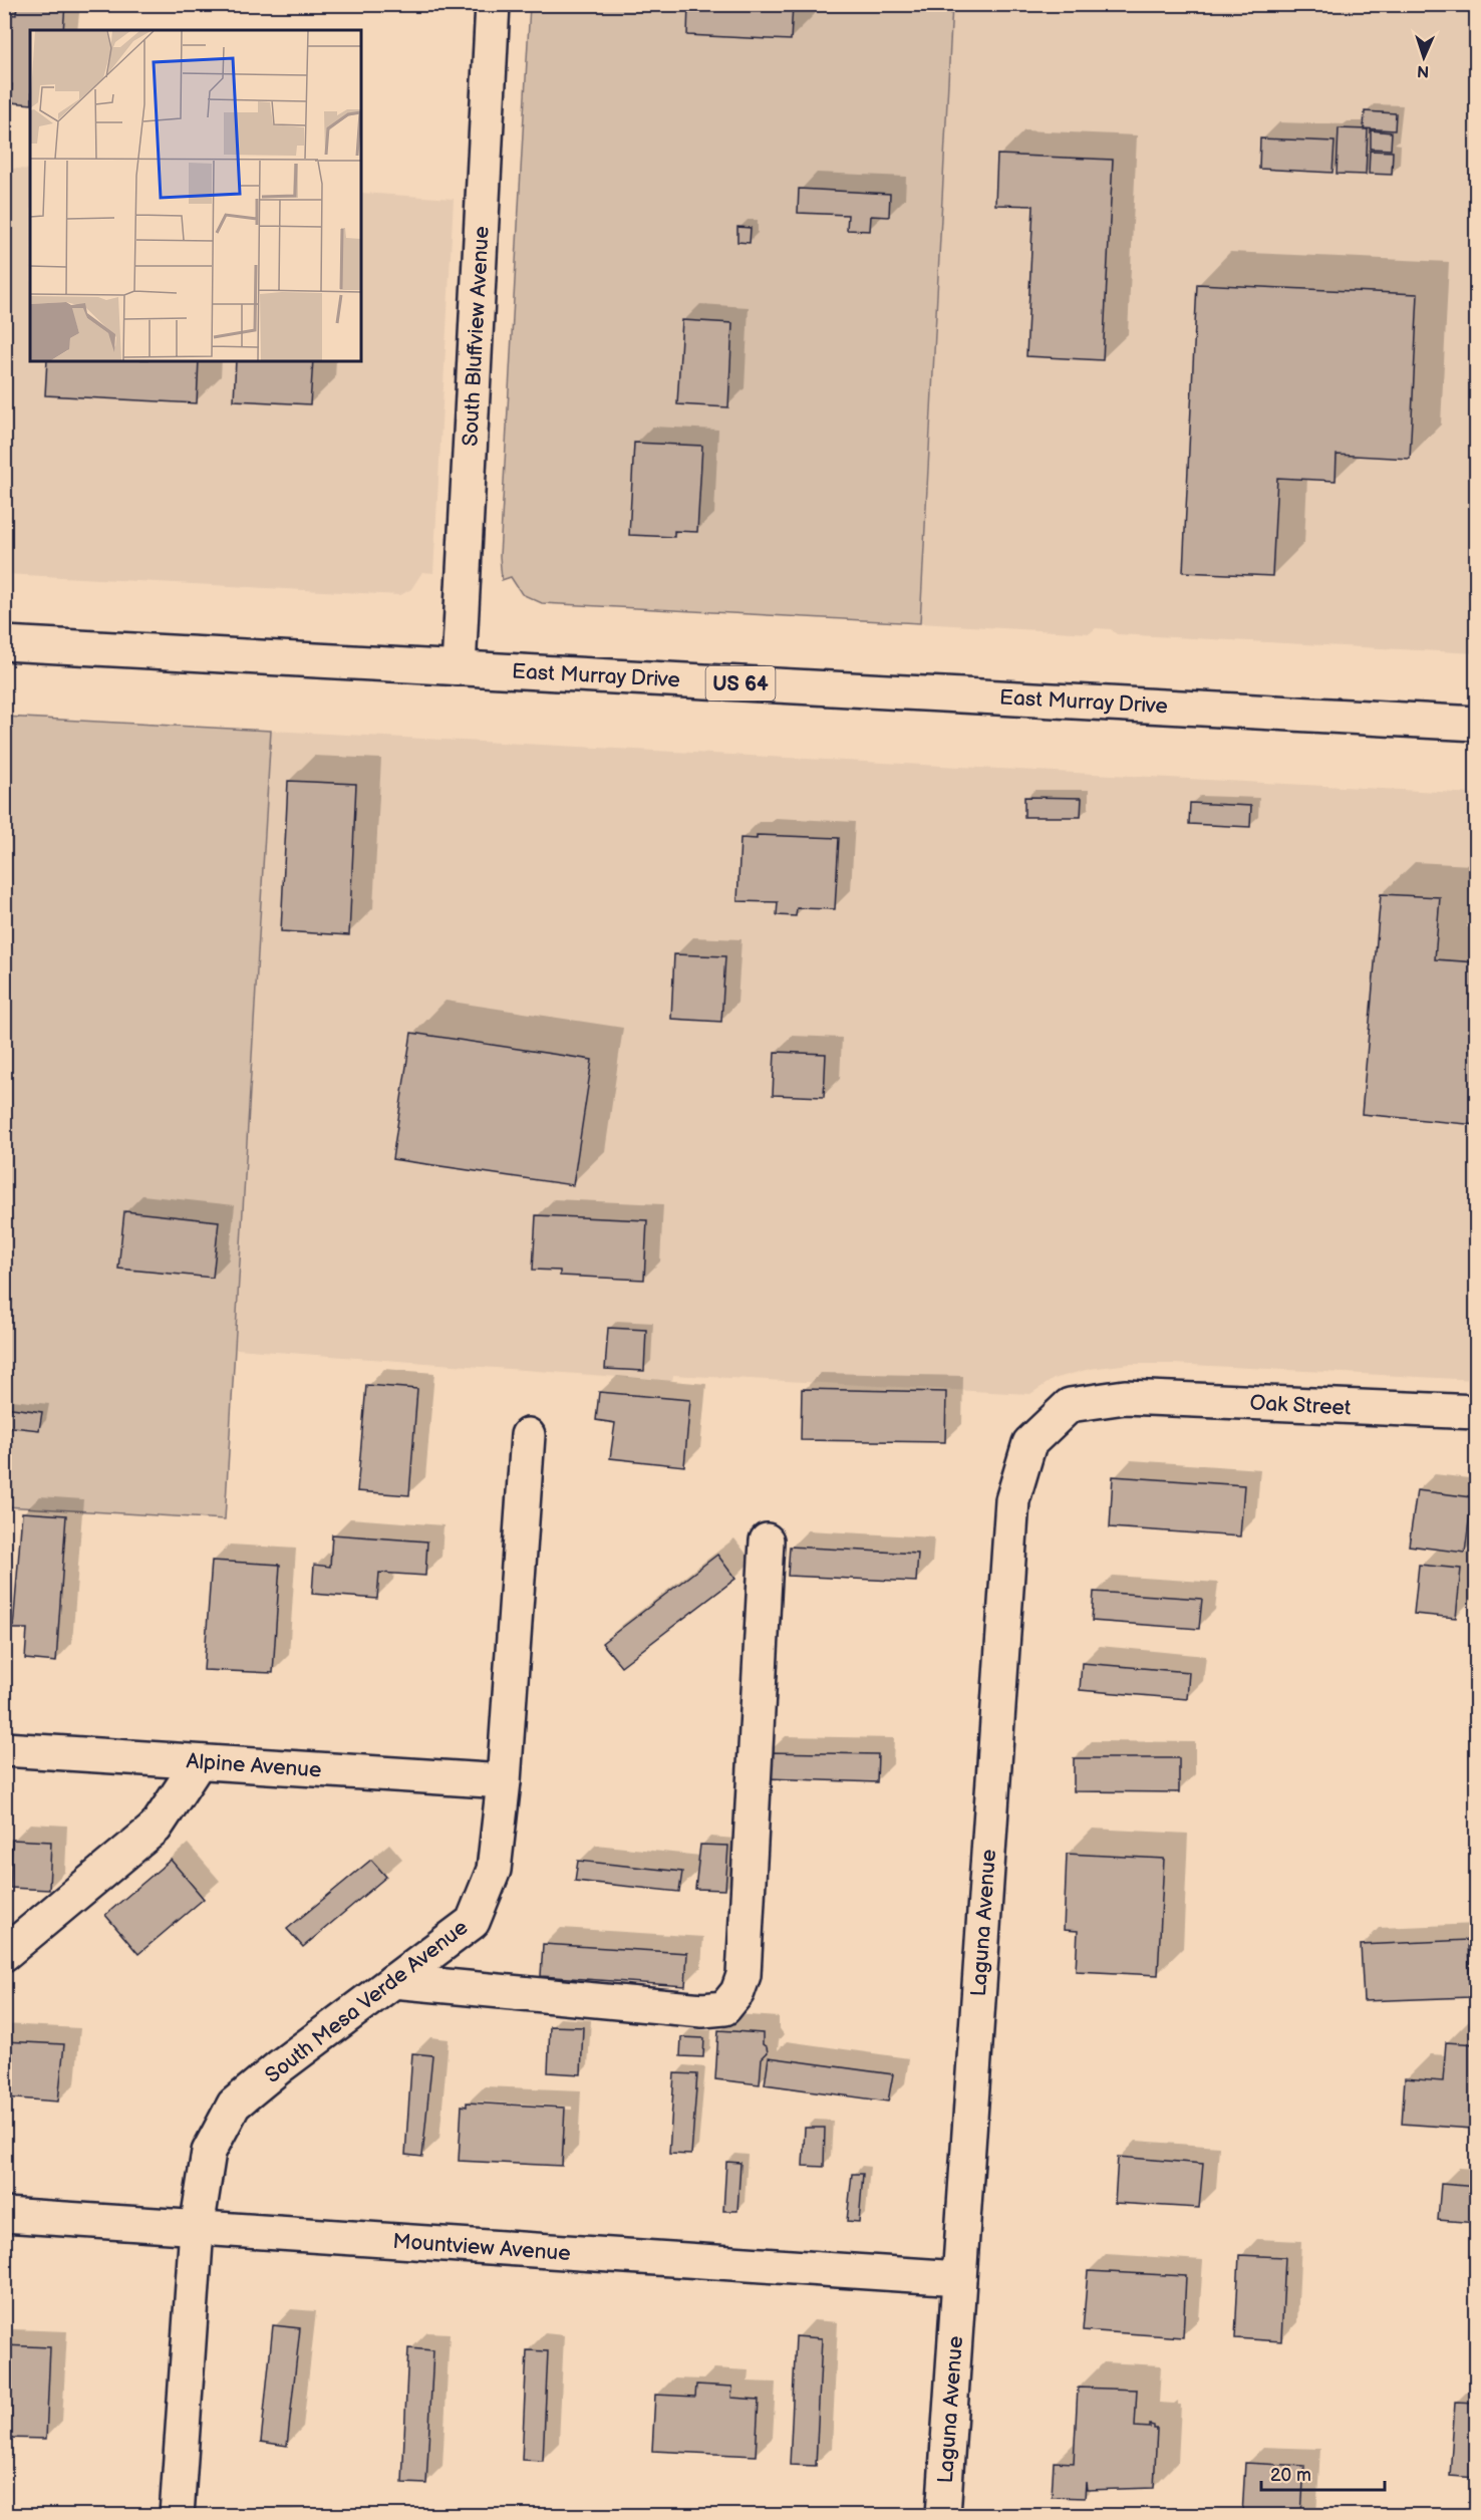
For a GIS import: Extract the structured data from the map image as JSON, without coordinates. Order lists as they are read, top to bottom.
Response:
{
  "streets": {
    "main road": [
      "South Bluffview Avenue",
      "East Murray Drive",
      "US 64",
      "Oak Street",
      "Alpine Avenue",
      "Laguna Avenue",
      "South Mesa Verde Avenue",
      "Mountview Avenue"
    ]
  },
  "crossings": [
    ["South Bluffview Avenue", "East Murray Drive"],
    ["Oak Street", "Laguna Avenue"],
    ["Alpine Avenue", "South Mesa Verde Avenue"],
    ["Laguna Avenue", "Mountview Avenue"],
    ["South Mesa Verde Avenue", "Mountview Avenue"]
  ],
  "scale_bar": "20 m",
  "north": "bottom"
}
